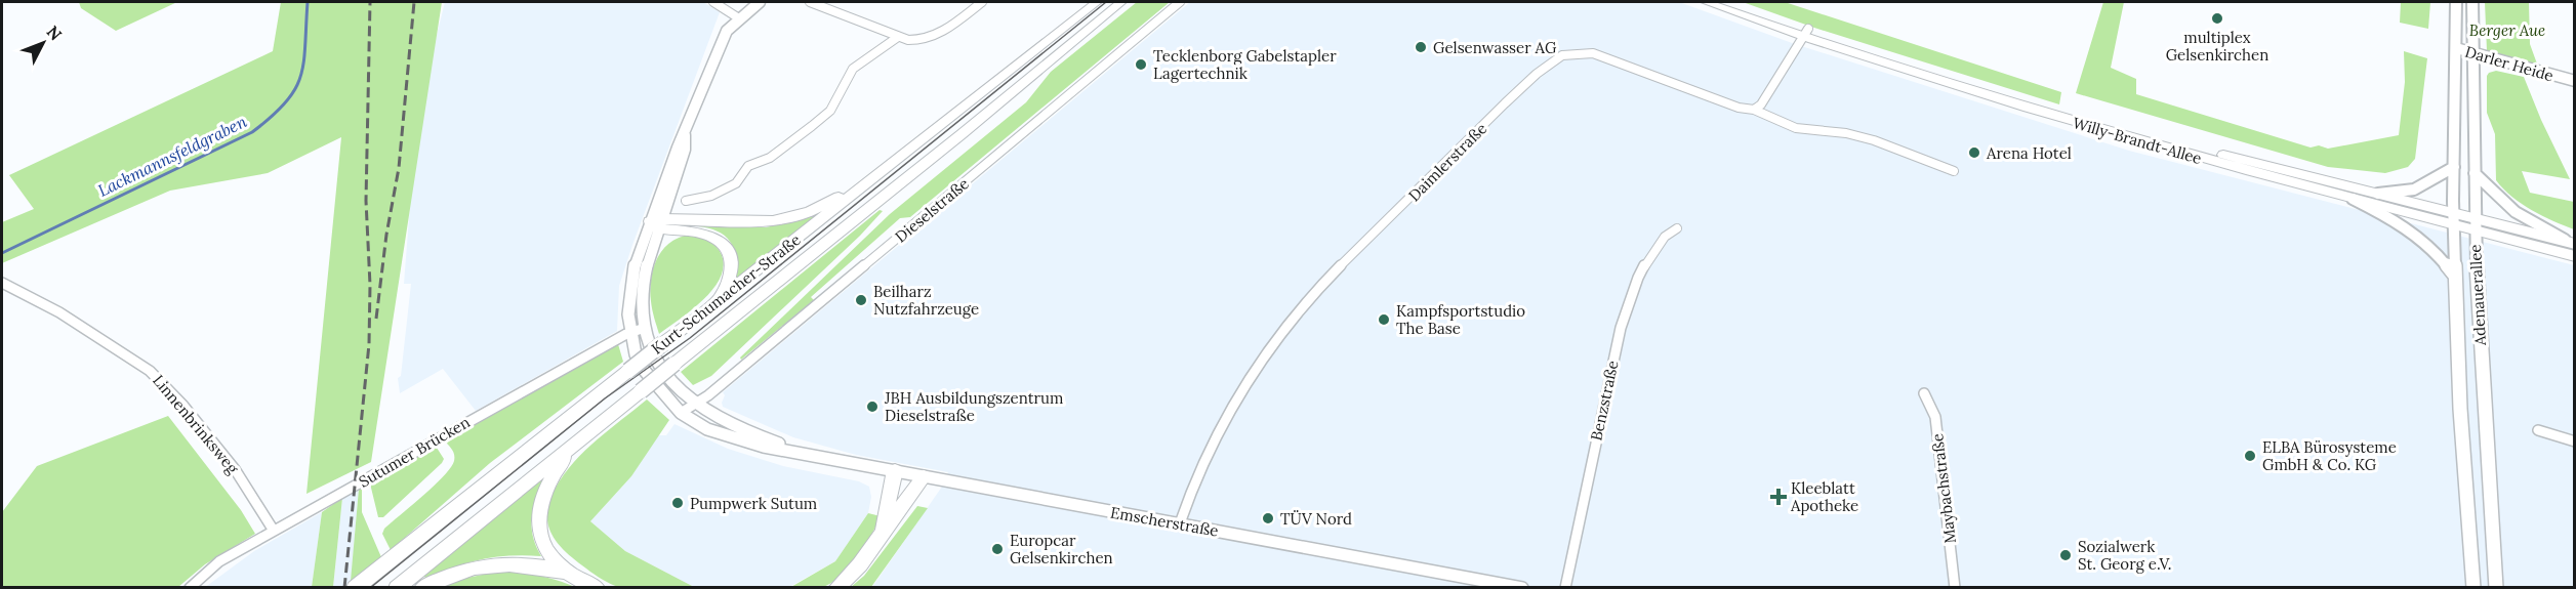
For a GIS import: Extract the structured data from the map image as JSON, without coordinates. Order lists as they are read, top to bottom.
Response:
{
  "streets": {
    "main road": ["Willy-Brandt-Allee", "Kurt-Schumacher-Straße", "Adenauerallee"],
    "street": [
      "Darler Heide",
      "Daimlerstraße",
      "Dieselstraße",
      "Benzstraße",
      "Linnenbrinksweg",
      "Sutumer Brücken",
      "Maybachstraße",
      "Emscherstraße"
    ]
  },
  "crossings": [
    ["Darler Heide", "Adenauerallee"],
    ["Willy-Brandt-Allee", "Adenauerallee"],
    ["Daimlerstraße", "Emscherstraße"],
    ["Dieselstraße", "Emscherstraße"],
    ["Linnenbrinksweg", "Sutumer Brücken"],
    ["Sutumer Brücken", "Emscherstraße"]
  ],
  "water": ["Lackmannsfeldgraben"],
  "parks": ["Berger Aue"],
  "places": {
    "other": [
      "multiplex Gelsenkirchen",
      "Gelsenwasser AG",
      "Tecklenborg Gabelstapler Lagertechnik",
      "Arena Hotel",
      "Beilharz Nutzfahrzeuge",
      "Kampfsportstudio The Base",
      "JBH Ausbildungszentrum Dieselstraße",
      "ELBA Bürosysteme GmbH & Co. KG",
      "Pumpwerk Sutum",
      "TÜV Nord",
      "Europcar Gelsenkirchen",
      "Sozialwerk St. Georg e.V."
    ],
    "health": ["Kleeblatt Apotheke"]
  },
  "north": "top right"
}
